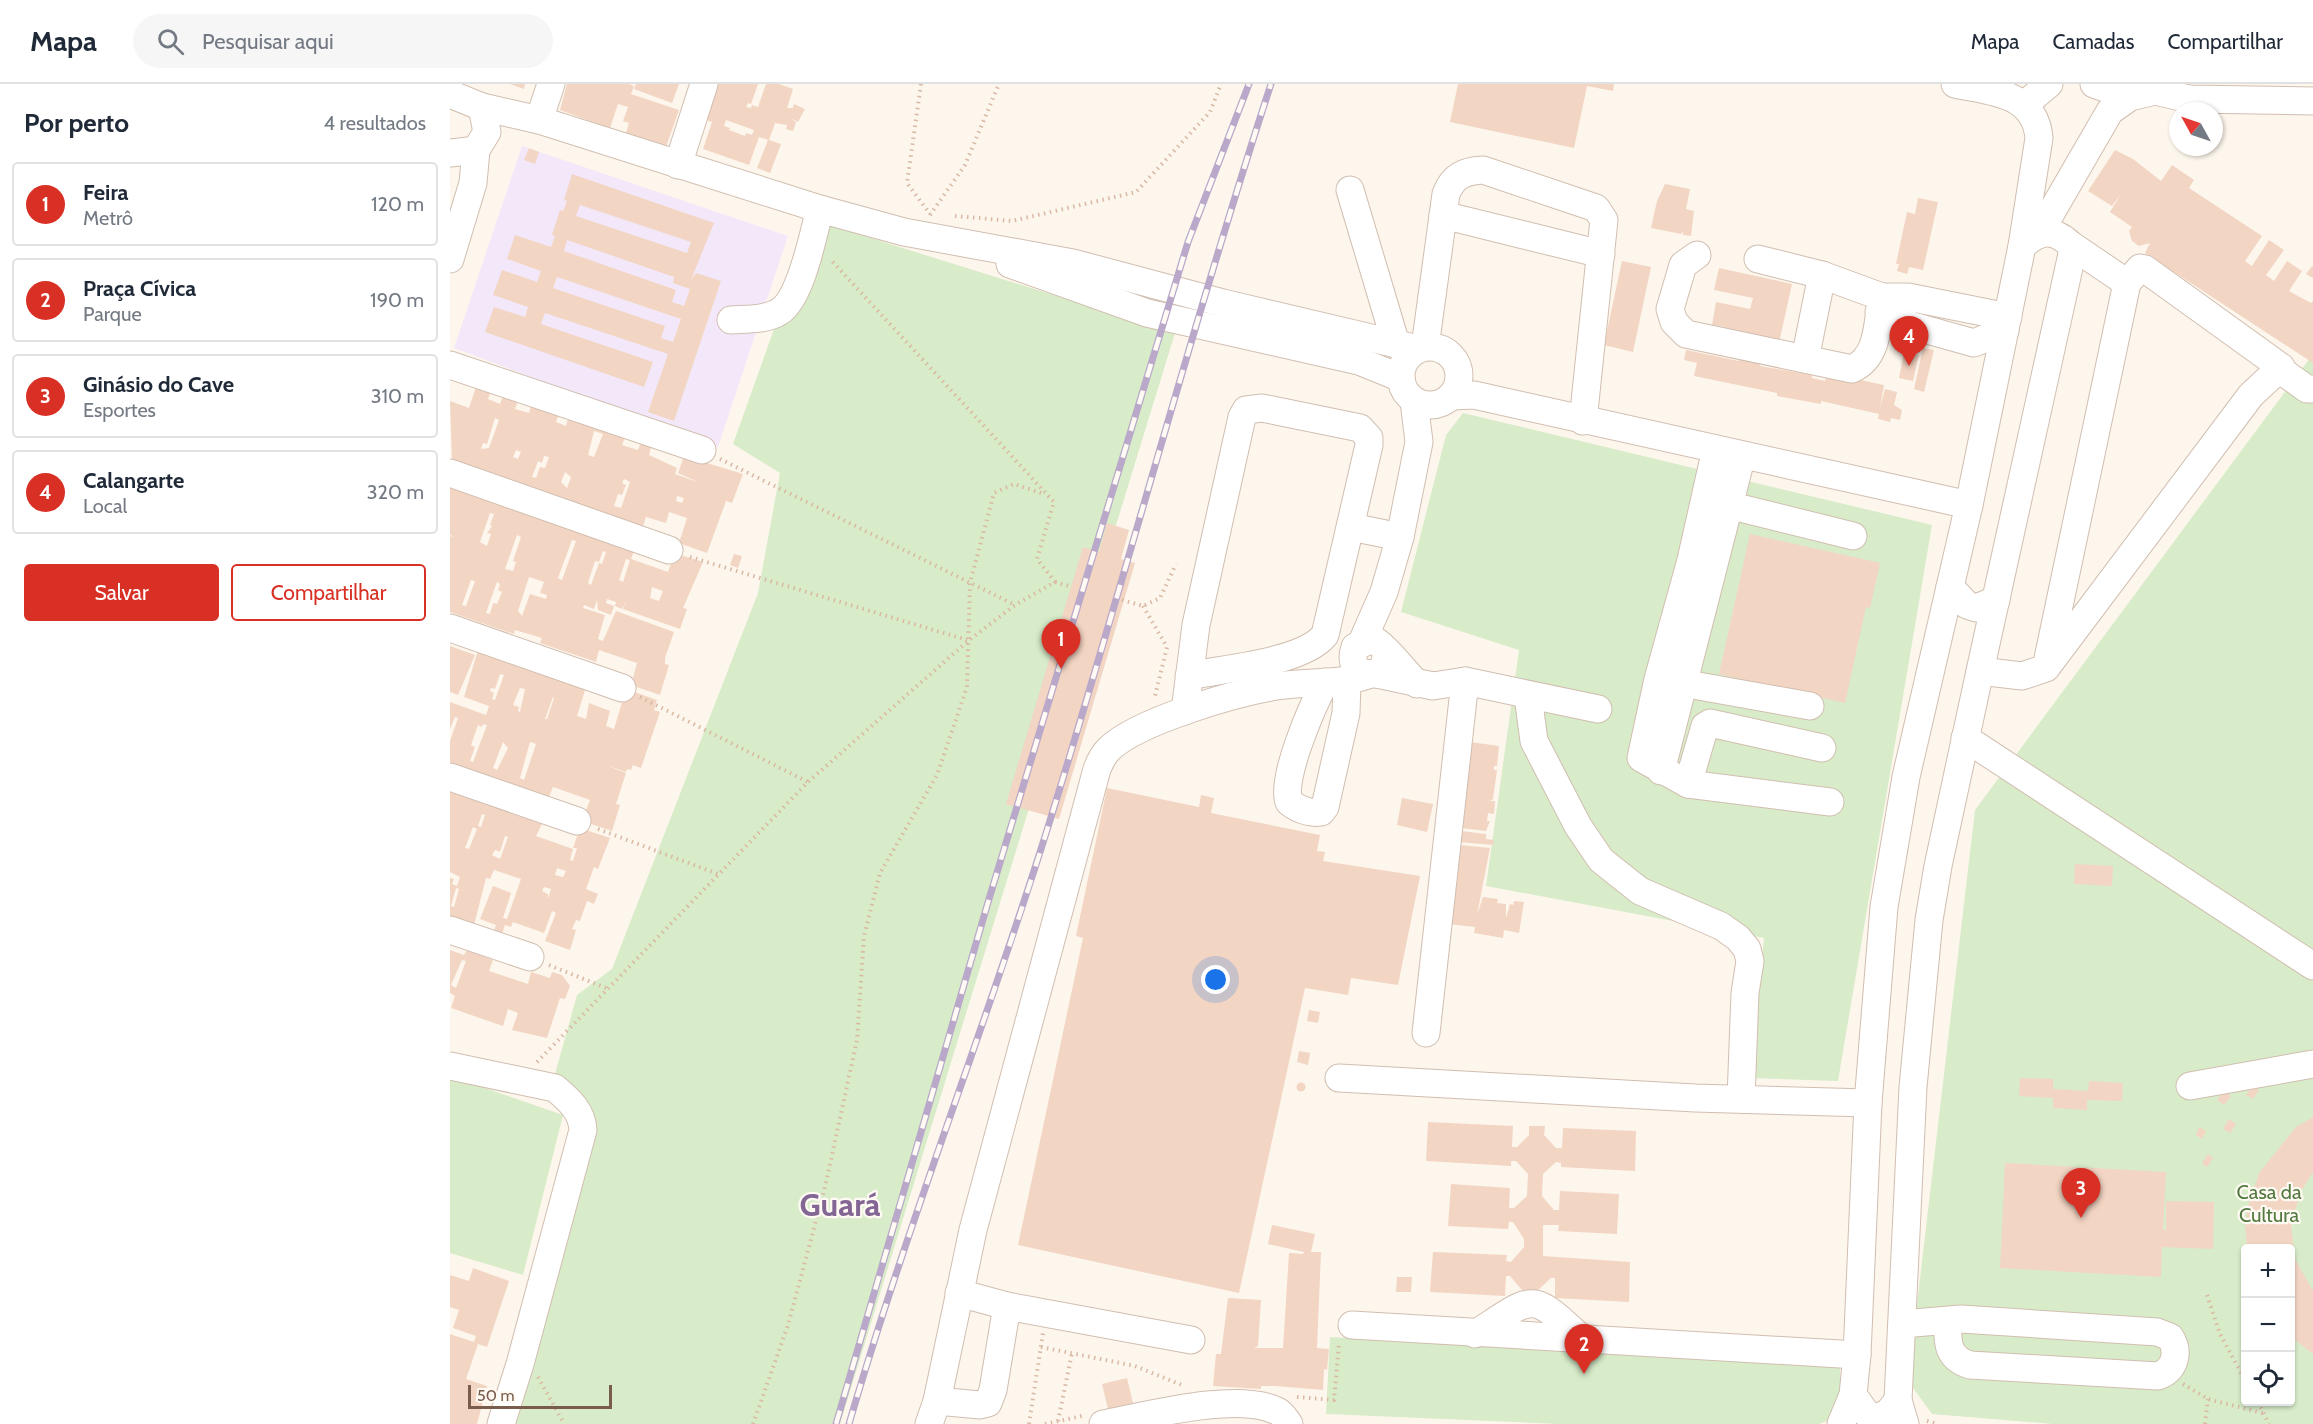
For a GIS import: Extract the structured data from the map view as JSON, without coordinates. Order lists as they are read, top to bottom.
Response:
{
  "districts": ["Guará"],
  "parks": ["Casa da Cultura"],
  "scale_bar": "50 m",
  "north": "top left",
  "page": {
    "header": "Mapa",
    "search": "Pesquisar aqui",
    "nav": ["Mapa", "Camadas", "Compartilhar"],
    "heading": ["Por perto", "4 resultados"],
    "list": [
      {
        "mark": "1",
        "name": "Feira",
        "note": "Metrô",
        "value": "120 m"
      },
      {
        "mark": "2",
        "name": "Praça Cívica",
        "note": "Parque",
        "value": "190 m"
      },
      {
        "mark": "3",
        "name": "Ginásio do Cave",
        "note": "Esportes",
        "value": "310 m"
      },
      {
        "mark": "4",
        "name": "Calangarte",
        "note": "Local",
        "value": "320 m"
      }
    ],
    "pins": [
      "4",
      "1",
      "3",
      "2"
    ],
    "buttons": ["Salvar", "Compartilhar"],
    "map_buttons": ["+", "−"],
    "scale": "50 m"
  }
}
